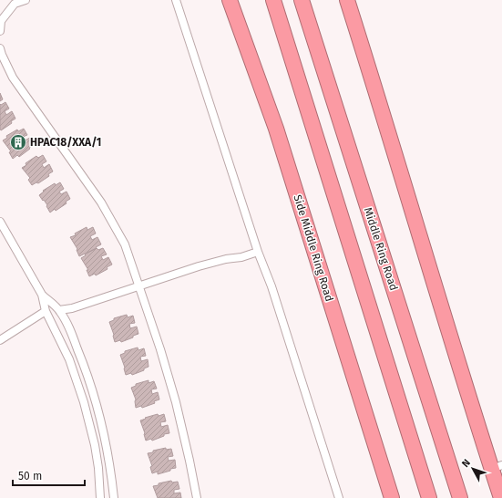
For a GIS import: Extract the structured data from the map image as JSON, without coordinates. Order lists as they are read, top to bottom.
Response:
{
  "streets": {
    "highway": ["Side Middle Ring Road", "Middle Ring Road"]
  },
  "places": {
    "building": ["HPAC18/XXA/1"]
  },
  "scale_bar": "50 m",
  "north": "top left"
}
